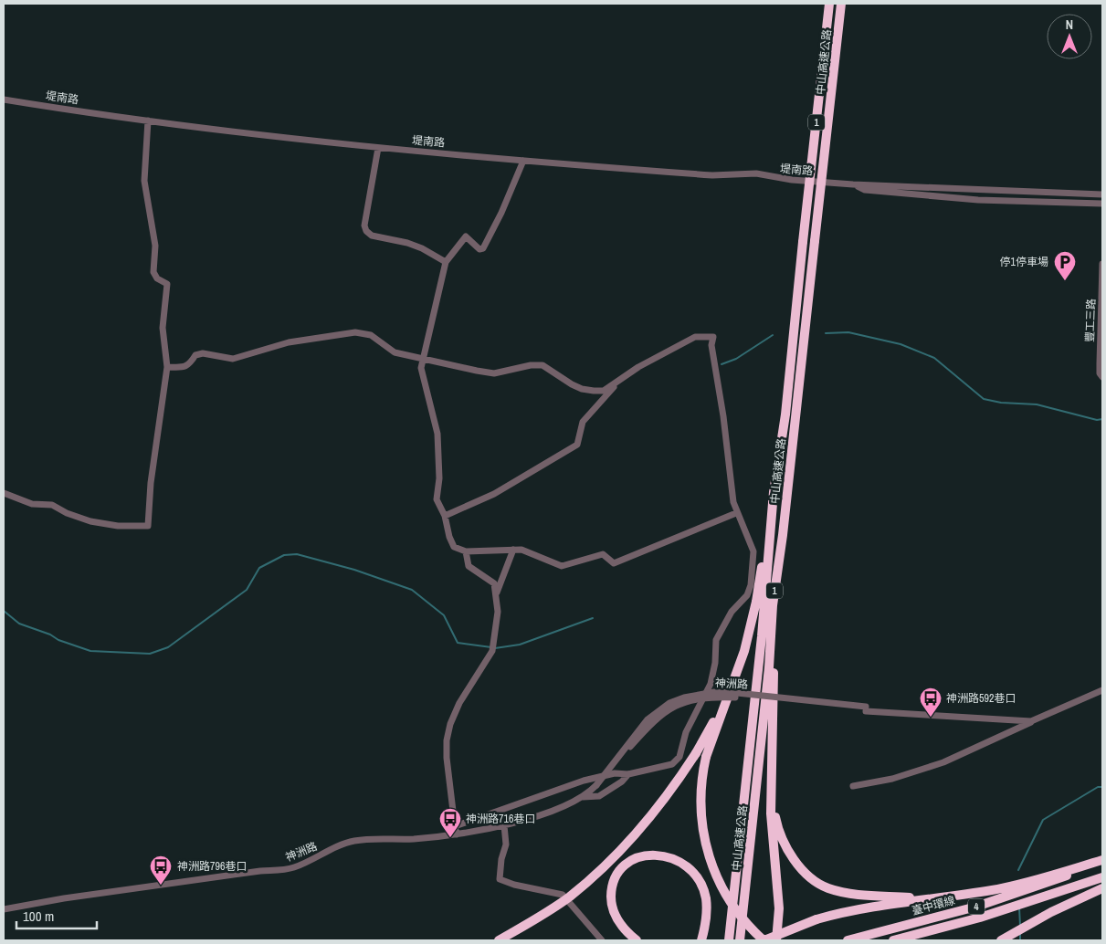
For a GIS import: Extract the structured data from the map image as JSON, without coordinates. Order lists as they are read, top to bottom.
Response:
{
  "streets": {
    "highway": [
      "中山高速公路",
      "1",
      "臺中環線",
      "4"
    ],
    "street": ["堤南路", "豐工三路", "神洲路"]
  },
  "places": {
    "parking": ["停1停車場"],
    "bus stop": ["神洲路592巷口", "神洲路716巷口", "神洲路796巷口"]
  },
  "scale_bar": "100 m",
  "north": "top"
}
